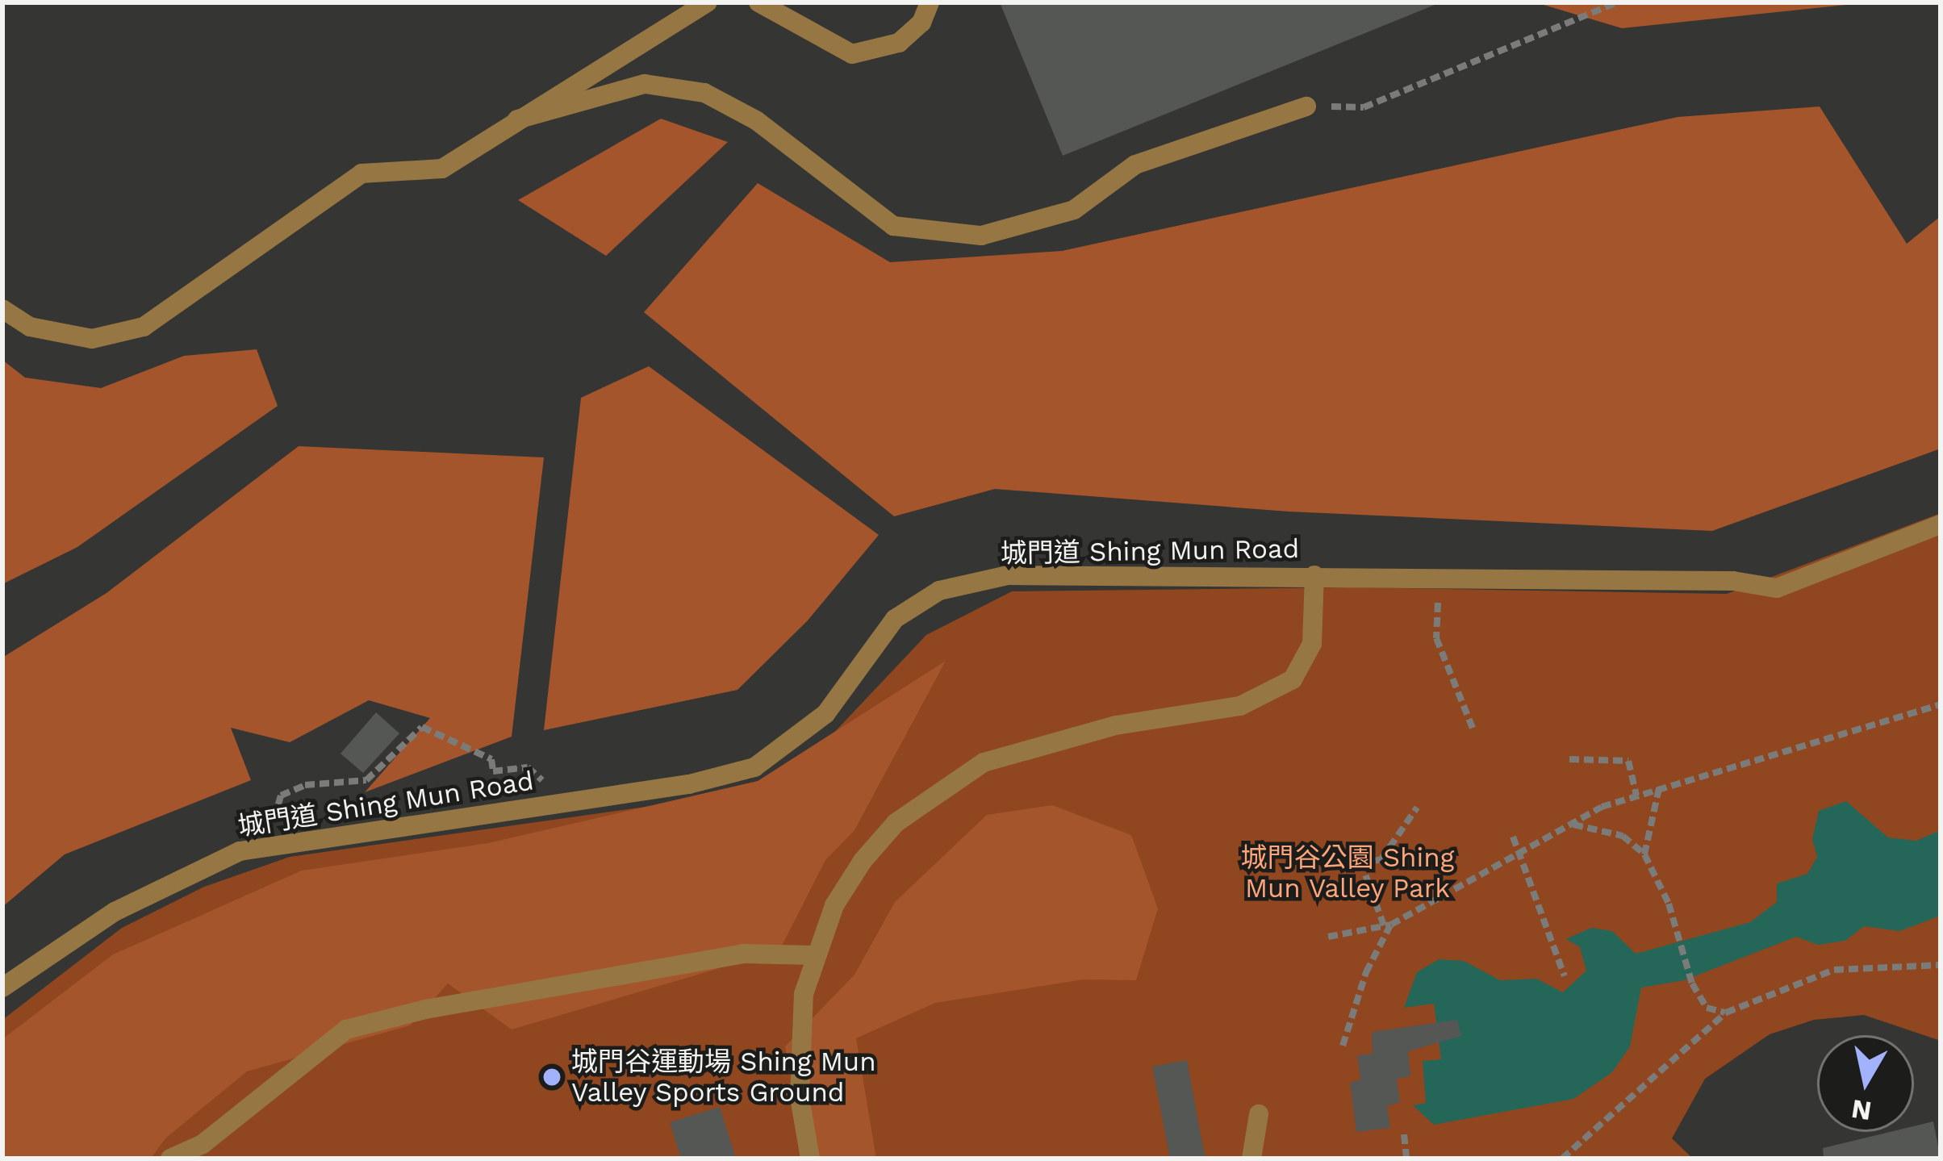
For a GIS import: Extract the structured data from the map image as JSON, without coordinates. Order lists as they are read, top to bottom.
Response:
{
  "streets": {
    "street": ["城門道 Shing Mun Road"]
  },
  "parks": ["城門谷公園 Shing Mun Valley Park"],
  "places": ["城門谷運動場 Shing Mun Valley Sports Ground"],
  "north": "bottom"
}
